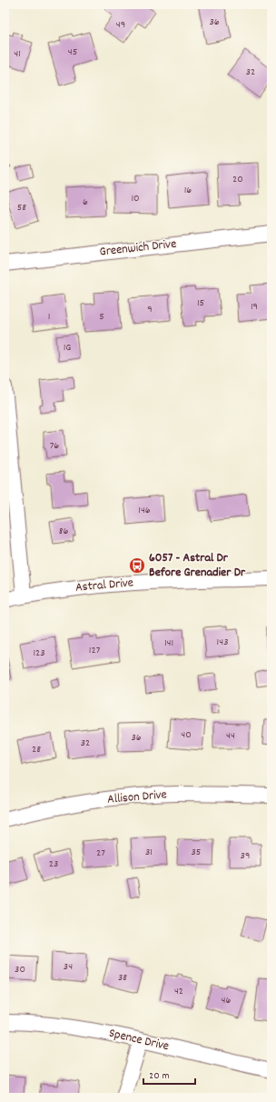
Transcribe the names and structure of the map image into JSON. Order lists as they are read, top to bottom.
{
  "streets": {
    "street": [
      "Greenwich Drive",
      "Astral Drive",
      "Allison Drive",
      "Spence Drive"
    ]
  },
  "places": {
    "bus stop": ["6057 - Astral Dr Before Grenadier Dr"]
  },
  "house_numbers": [
    "36",
    "49",
    "45",
    "41",
    "32",
    "20",
    "16",
    "10",
    "6",
    "58",
    "15",
    "19",
    "9",
    "1",
    "5",
    "1G",
    "76",
    "146",
    "86",
    "143",
    "141",
    "127",
    "123",
    "40",
    "44",
    "36",
    "32",
    "28",
    "31",
    "35",
    "27",
    "39",
    "23",
    "34",
    "30",
    "38",
    "42",
    "46"
  ],
  "scale_bar": "20 m"
}
